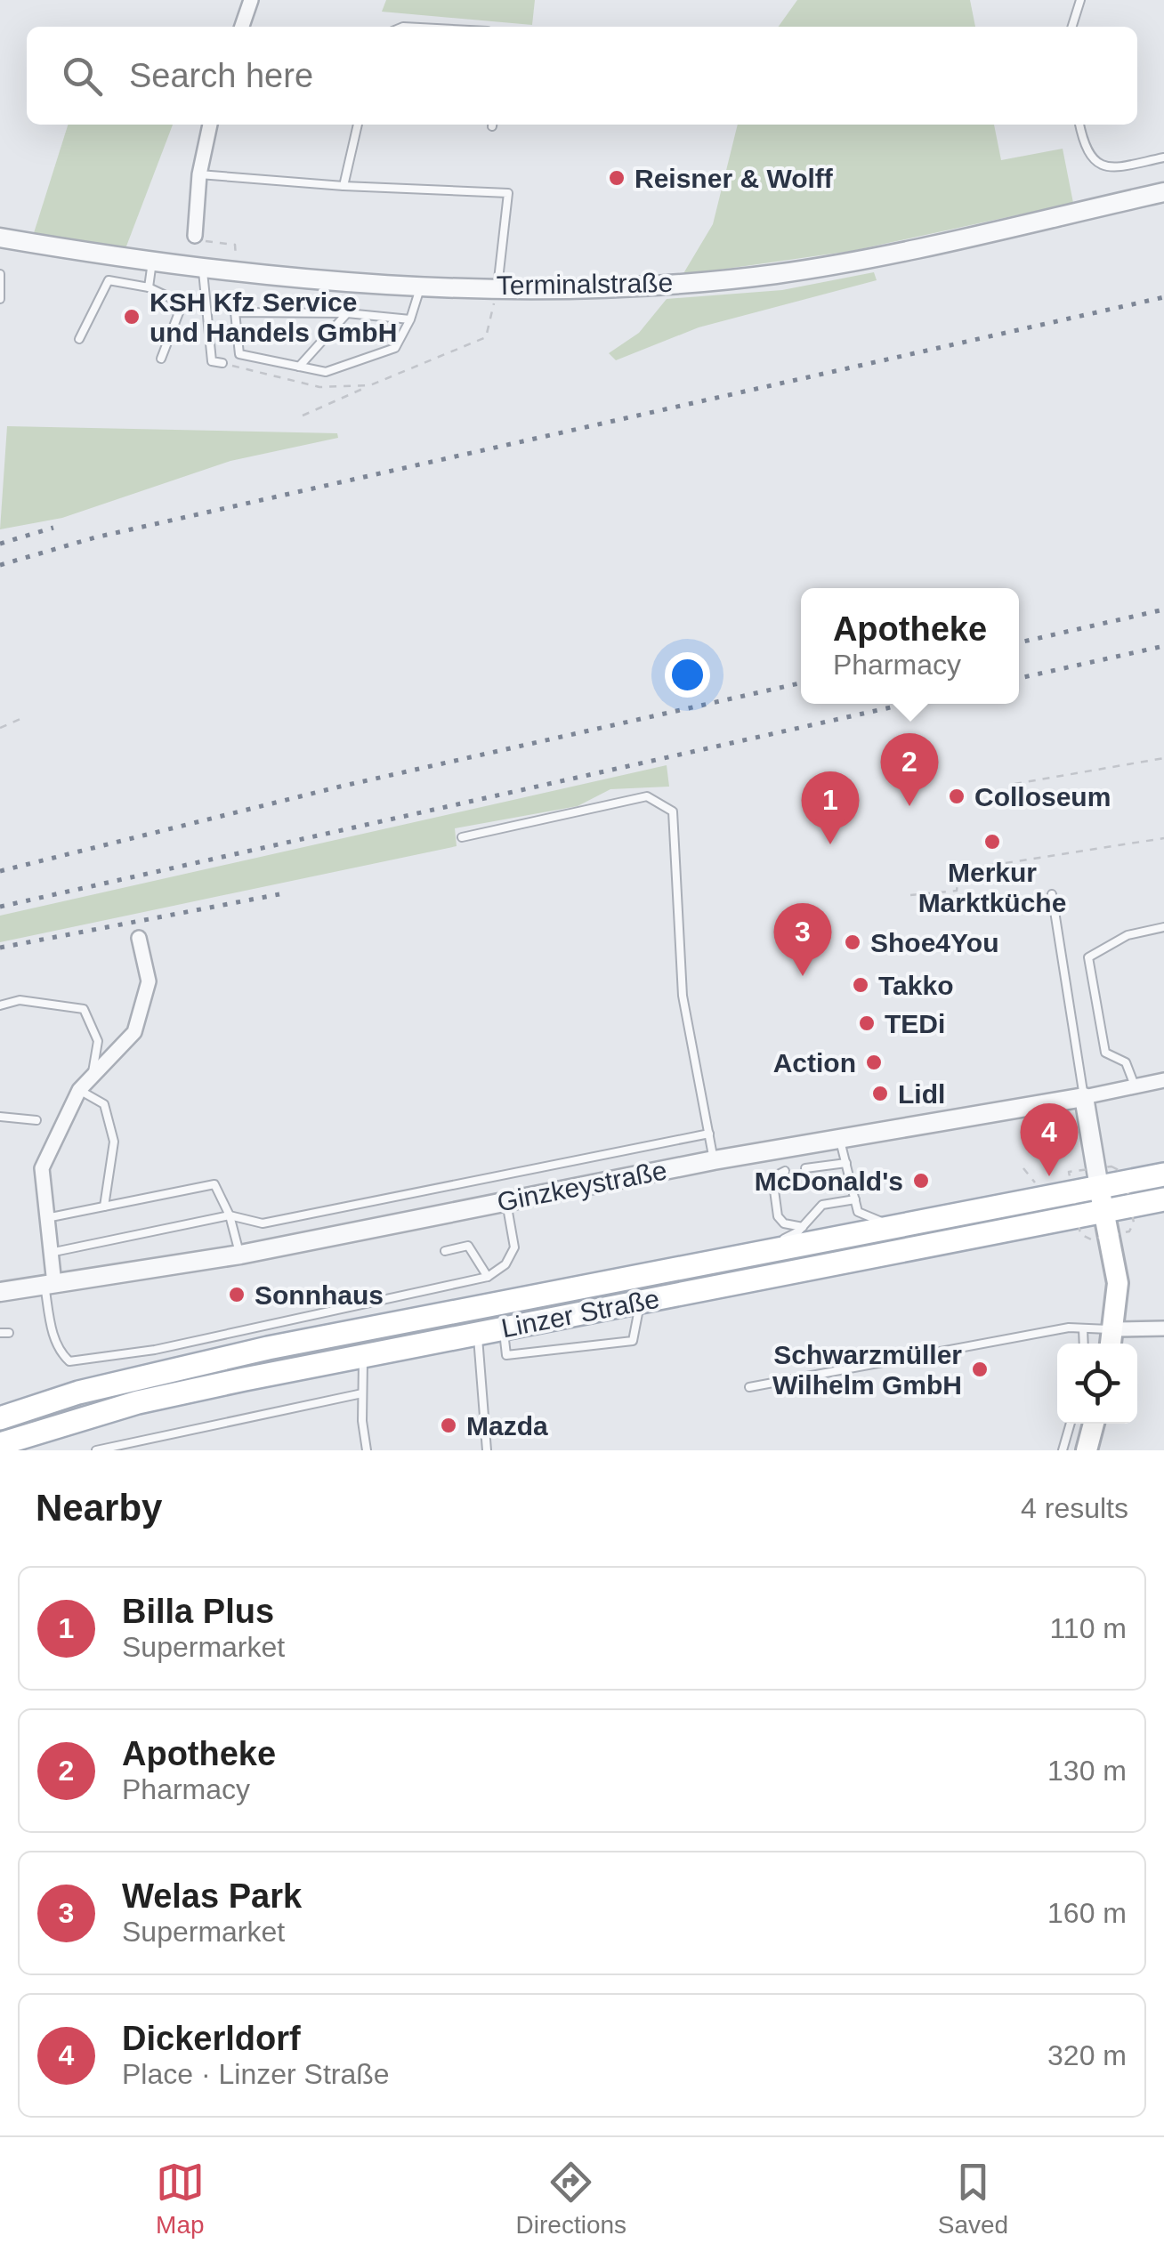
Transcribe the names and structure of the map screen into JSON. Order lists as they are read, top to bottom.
{
  "streets": {
    "main road": ["Linzer Straße"],
    "street": ["Terminalstraße", "Ginzkeystraße"]
  },
  "places": [
    "Reisner & Wolff",
    "KSH Kfz Service und Handels GmbH",
    "Colloseum",
    "Merkur Marktküche",
    "Shoe4You",
    "Takko",
    "TEDi",
    "Action",
    "Lidl",
    "McDonald's",
    "Sonnhaus",
    "Schwarzmüller Wilhelm GmbH",
    "Mazda"
  ],
  "page": {
    "search": "Search here",
    "popup": ["Apotheke", "Pharmacy"],
    "pins": [
      "2",
      "1",
      "3",
      "4"
    ],
    "heading": ["Nearby", "4 results"],
    "list": [
      {
        "mark": "1",
        "name": "Billa Plus",
        "note": "Supermarket",
        "value": "110 m"
      },
      {
        "mark": "2",
        "name": "Apotheke",
        "note": "Pharmacy",
        "value": "130 m"
      },
      {
        "mark": "3",
        "name": "Welas Park",
        "note": "Supermarket",
        "value": "160 m"
      },
      {
        "mark": "4",
        "name": "Dickerldorf",
        "note": "Place · Linzer Straße",
        "value": "320 m"
      }
    ],
    "nav": ["Map", "Directions", "Saved"]
  }
}
